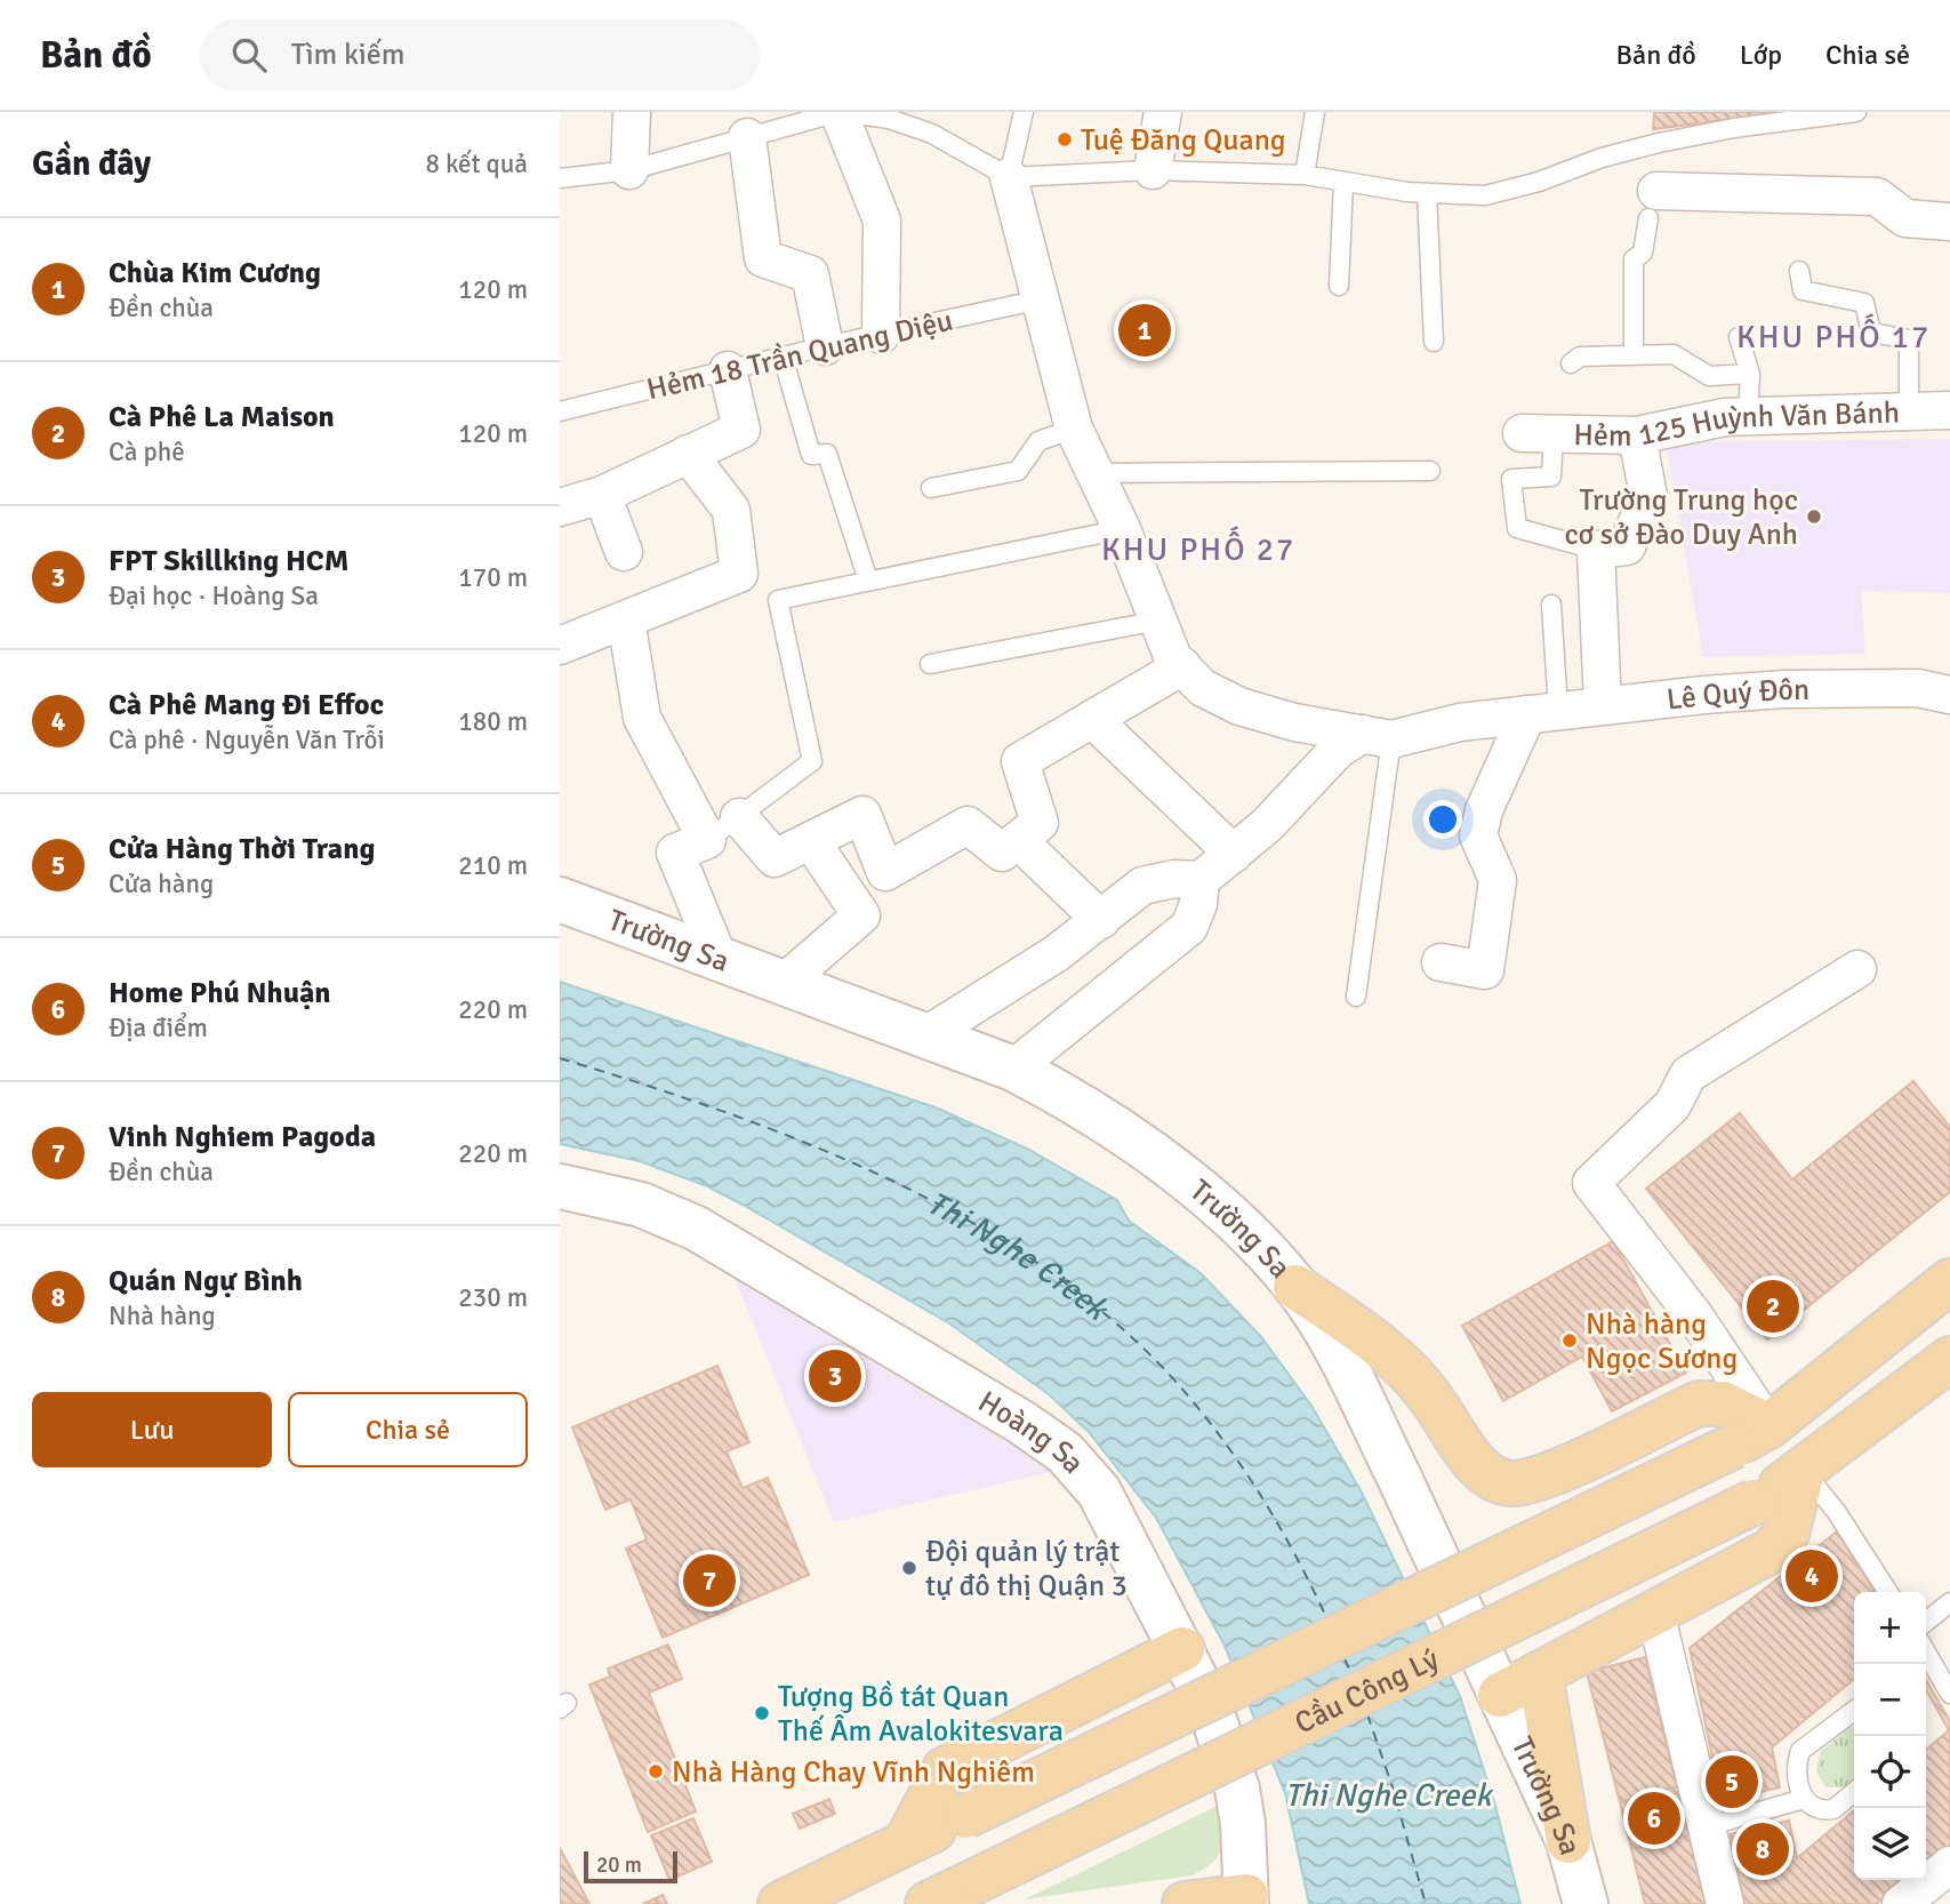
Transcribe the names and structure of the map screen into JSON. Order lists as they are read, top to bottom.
{
  "streets": {
    "main road": ["Cầu Công Lý"],
    "street": [
      "Hẻm 125 Huỳnh Văn Bánh",
      "Lê Quý Ðôn",
      "Trường Sa",
      "Hoàng Sa"
    ],
    "lane": ["Hẻm 18 Trần Quang Diệu"]
  },
  "districts": ["KHU PHỐ 17", "KHU PHỐ 27"],
  "water": ["Thi Nghe Creek"],
  "places": [
    "Tuệ Đăng Quang",
    "Trường Trung học cơ sở Đào Duy Anh",
    "Nhà hàng Ngọc Sương",
    "Đội quản lý trật tự đô thị Quận 3",
    "Tượng Bồ tát Quan Thế Âm Avalokitesvara",
    "Nhà Hàng Chay Vĩnh Nghiêm"
  ],
  "scale_bar": "20 m",
  "page": {
    "header": "Bản đồ",
    "search": "Tìm kiếm",
    "nav": ["Bản đồ", "Lớp", "Chia sẻ"],
    "heading": ["Gần đây", "8 kết quả"],
    "list": [
      {
        "mark": "1",
        "name": "Chùa Kim Cương",
        "note": "Đền chùa",
        "value": "120 m"
      },
      {
        "mark": "2",
        "name": "Cà Phê La Maison",
        "note": "Cà phê",
        "value": "120 m"
      },
      {
        "mark": "3",
        "name": "FPT Skillking HCM",
        "note": "Đại học · Hoàng Sa",
        "value": "170 m"
      },
      {
        "mark": "4",
        "name": "Cà Phê Mang Đi Effoc",
        "note": "Cà phê · Nguyễn Văn Trỗi",
        "value": "180 m"
      },
      {
        "mark": "5",
        "name": "Cửa Hàng Thời Trang",
        "note": "Cửa hàng",
        "value": "210 m"
      },
      {
        "mark": "6",
        "name": "Home Phú Nhuận",
        "note": "Địa điểm",
        "value": "220 m"
      },
      {
        "mark": "7",
        "name": "Vinh Nghiem Pagoda",
        "note": "Đền chùa",
        "value": "220 m"
      },
      {
        "mark": "8",
        "name": "Quán Ngự Bình",
        "note": "Nhà hàng",
        "value": "230 m"
      }
    ],
    "pins": [
      "1",
      "2",
      "3",
      "4",
      "7",
      "5",
      "6",
      "8"
    ],
    "buttons": ["Lưu", "Chia sẻ"],
    "map_buttons": ["+", "−"],
    "scale": "20 m"
  }
}
